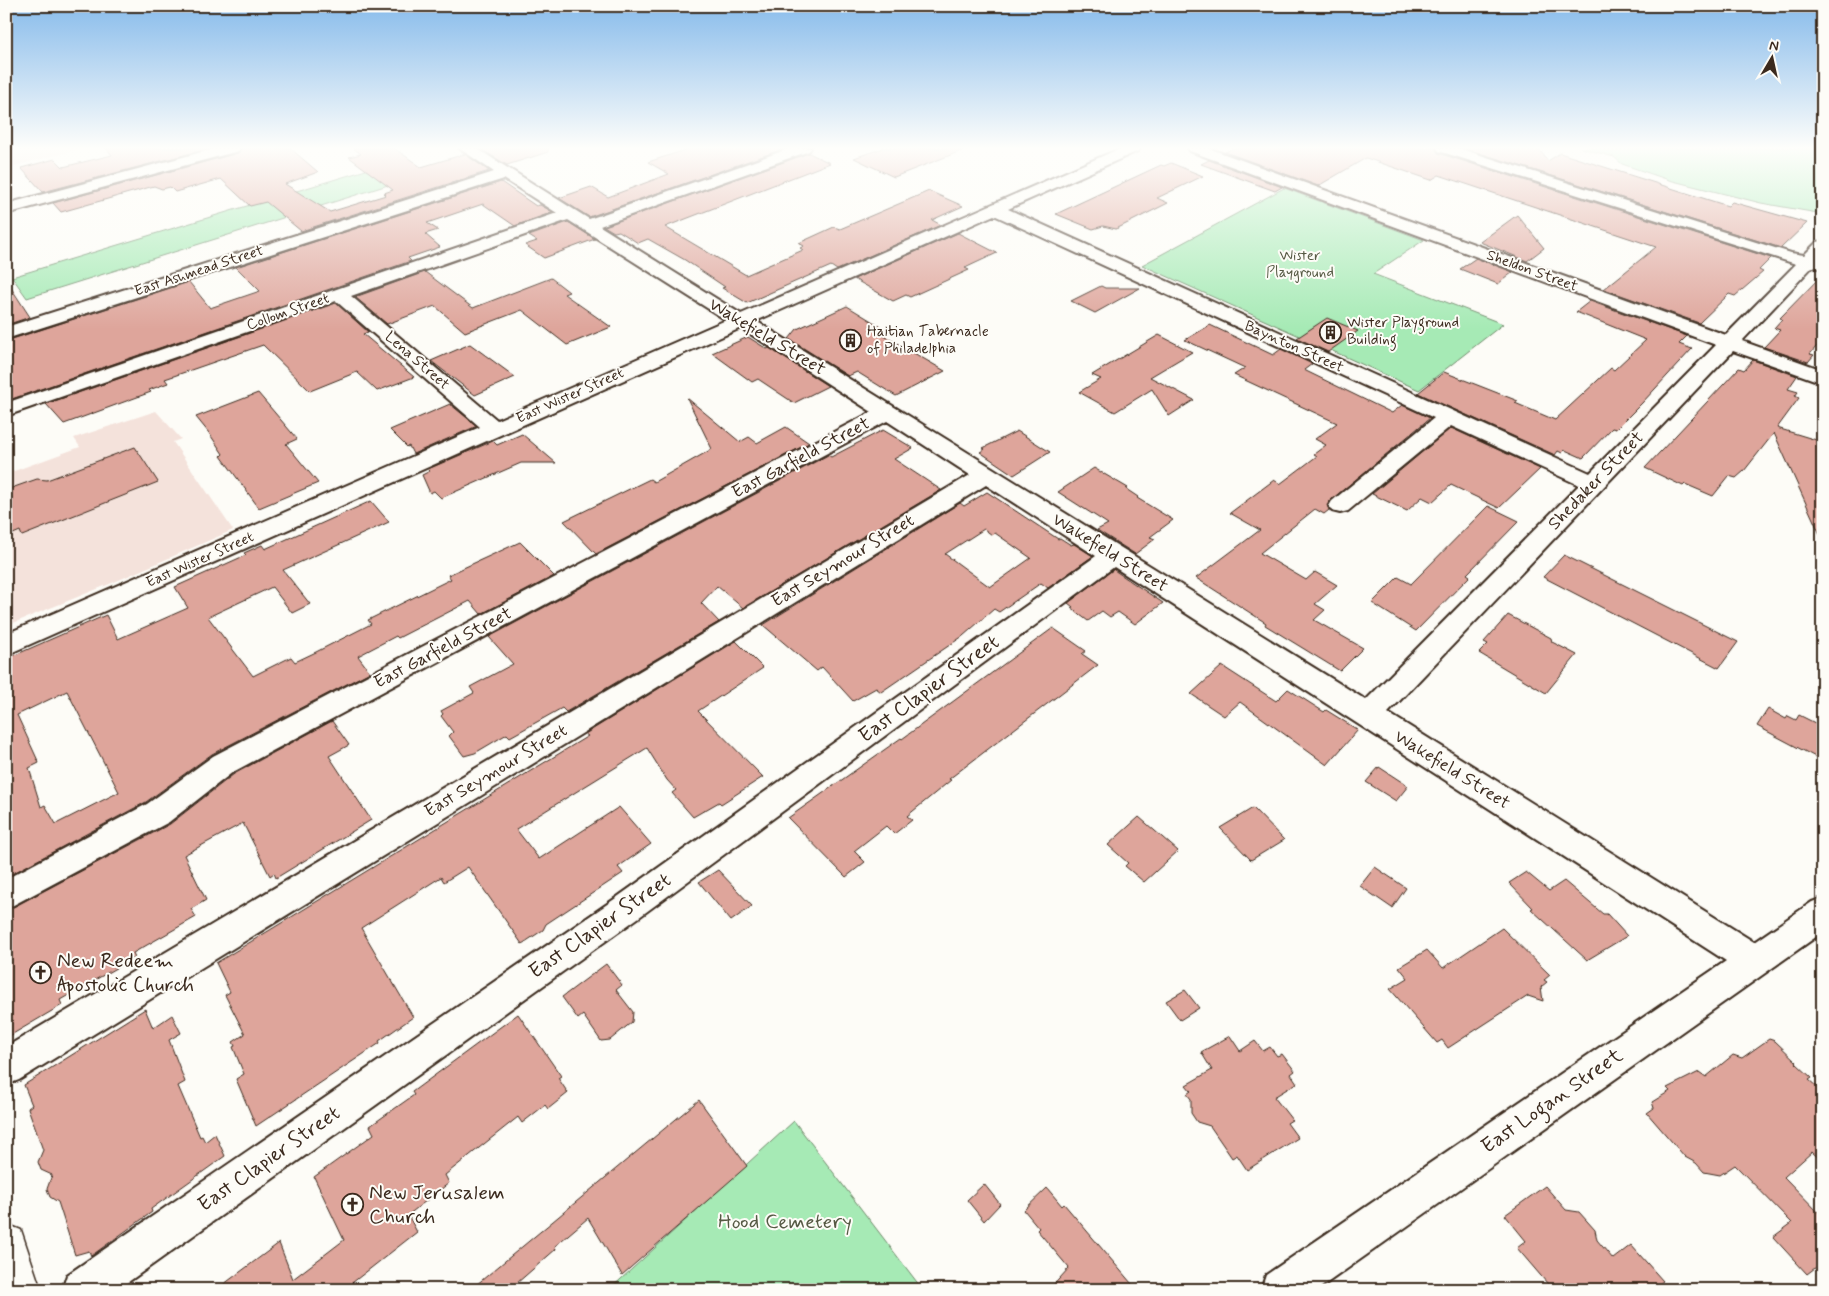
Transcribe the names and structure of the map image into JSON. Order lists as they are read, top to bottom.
{
  "streets": {
    "street": [
      "East Ashmead Street",
      "Sheldon Street",
      "Collom Street",
      "Wakefield Street",
      "Baynton Street",
      "Lena Street",
      "East Wister Street",
      "East Garfield Street",
      "Shedaker Street",
      "East Seymour Street",
      "East Clapier Street",
      "East Logan Street"
    ]
  },
  "crossings": [
    ["Sheldon Street", "Shedaker Street"],
    ["Collom Street", "Wakefield Street"],
    ["Collom Street", "Lena Street"],
    ["Wakefield Street", "East Wister Street"],
    ["Wakefield Street", "East Garfield Street"],
    ["Wakefield Street", "Shedaker Street"],
    ["Wakefield Street", "East Seymour Street"],
    ["Wakefield Street", "East Clapier Street"],
    ["Wakefield Street", "East Logan Street"],
    ["Baynton Street", "East Wister Street"],
    ["Baynton Street", "Shedaker Street"],
    ["Lena Street", "East Wister Street"]
  ],
  "parks": ["Wister Playground", "Hood Cemetery"],
  "places": {
    "building": ["Wister Playground Building", "Haitian Tabernacle of Philadelphia"],
    "church": ["New Redeem Apostolic Church", "New Jerusalem Church"]
  },
  "north": "top"
}
